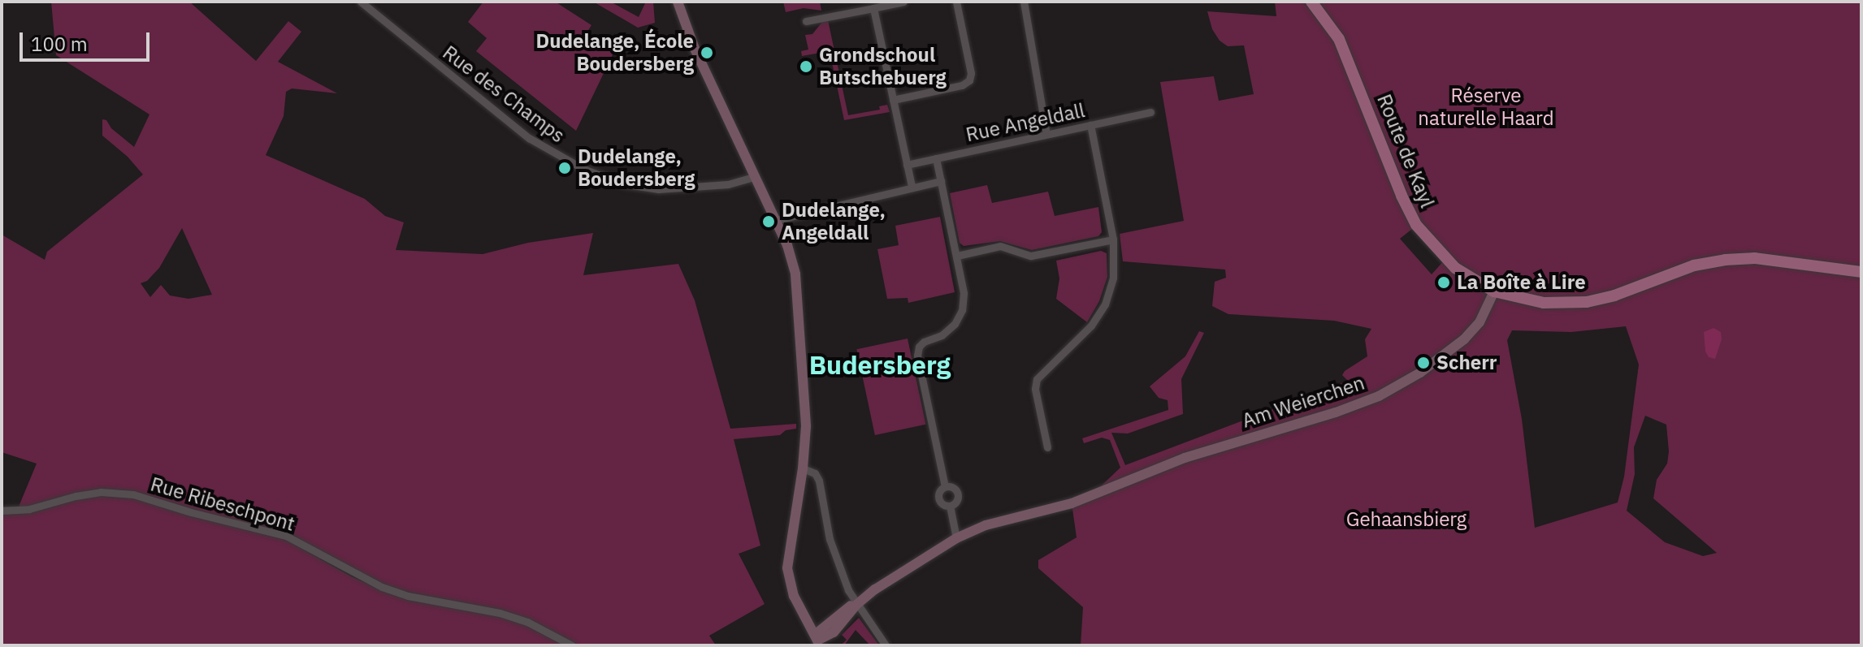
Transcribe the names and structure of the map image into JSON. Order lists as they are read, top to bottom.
{
  "streets": {
    "main road": ["Route de Kayl", "Am Weierchen"],
    "street": ["Rue des Champs", "Rue Angeldall", "Rue Ribeschpont"]
  },
  "crossings": [
    ["Route de Kayl", "Am Weierchen"]
  ],
  "districts": ["Budersberg"],
  "parks": ["Réserve naturelle Haard", "Gehaansbierg"],
  "places": [
    "Dudelange, École Boudersberg",
    "Grondschoul Butschebuerg",
    "Dudelange, Boudersberg",
    "Dudelange, Angeldall",
    "La Boîte à Lire",
    "Scherr"
  ],
  "scale_bar": "100 m"
}
